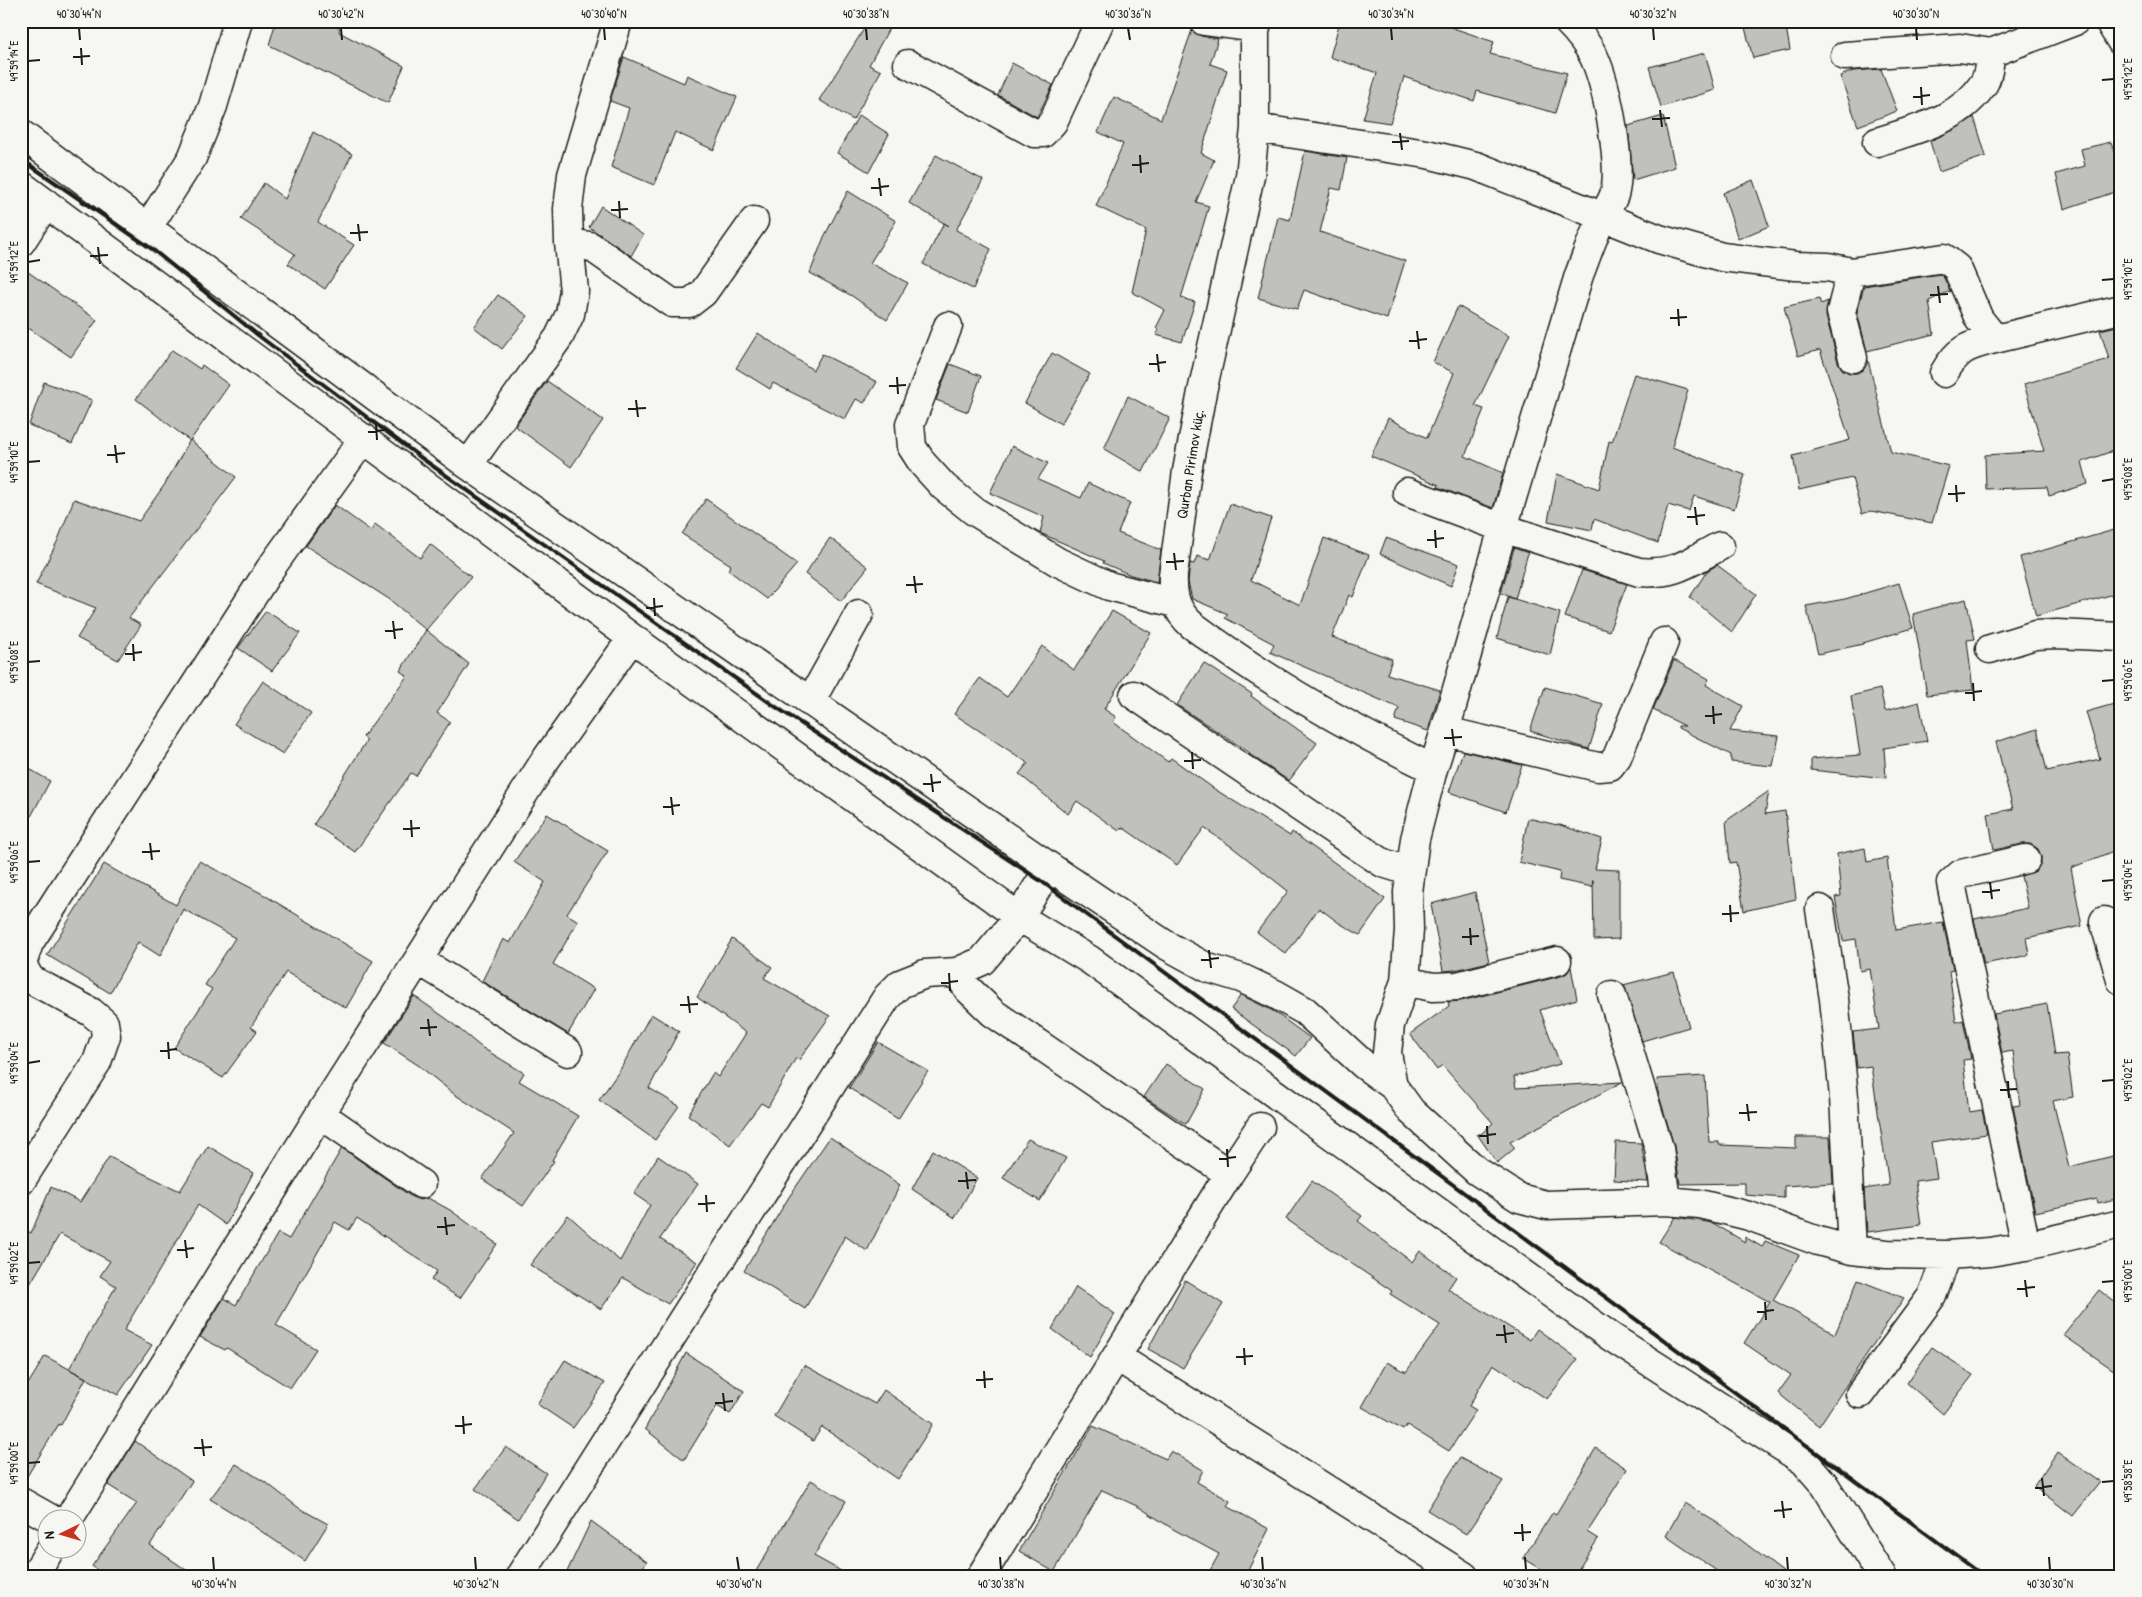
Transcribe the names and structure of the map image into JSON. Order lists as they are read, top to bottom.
{
  "streets": {
    "street": ["Qurban Pirimov küç."]
  },
  "north": "left",
  "coordinates": [
    "40°30'44\"N",
    "40°30'42\"N",
    "40°30'40\"N",
    "40°30'38\"N",
    "40°30'36\"N",
    "40°30'34\"N",
    "40°30'32\"N",
    "40°30'30\"N",
    "49°59'14\"E",
    "49°59'12\"E",
    "49°59'10\"E",
    "49°59'08\"E",
    "49°59'06\"E",
    "49°59'04\"E",
    "49°59'02\"E",
    "49°59'00\"E",
    "49°58'58\"E"
  ]
}
